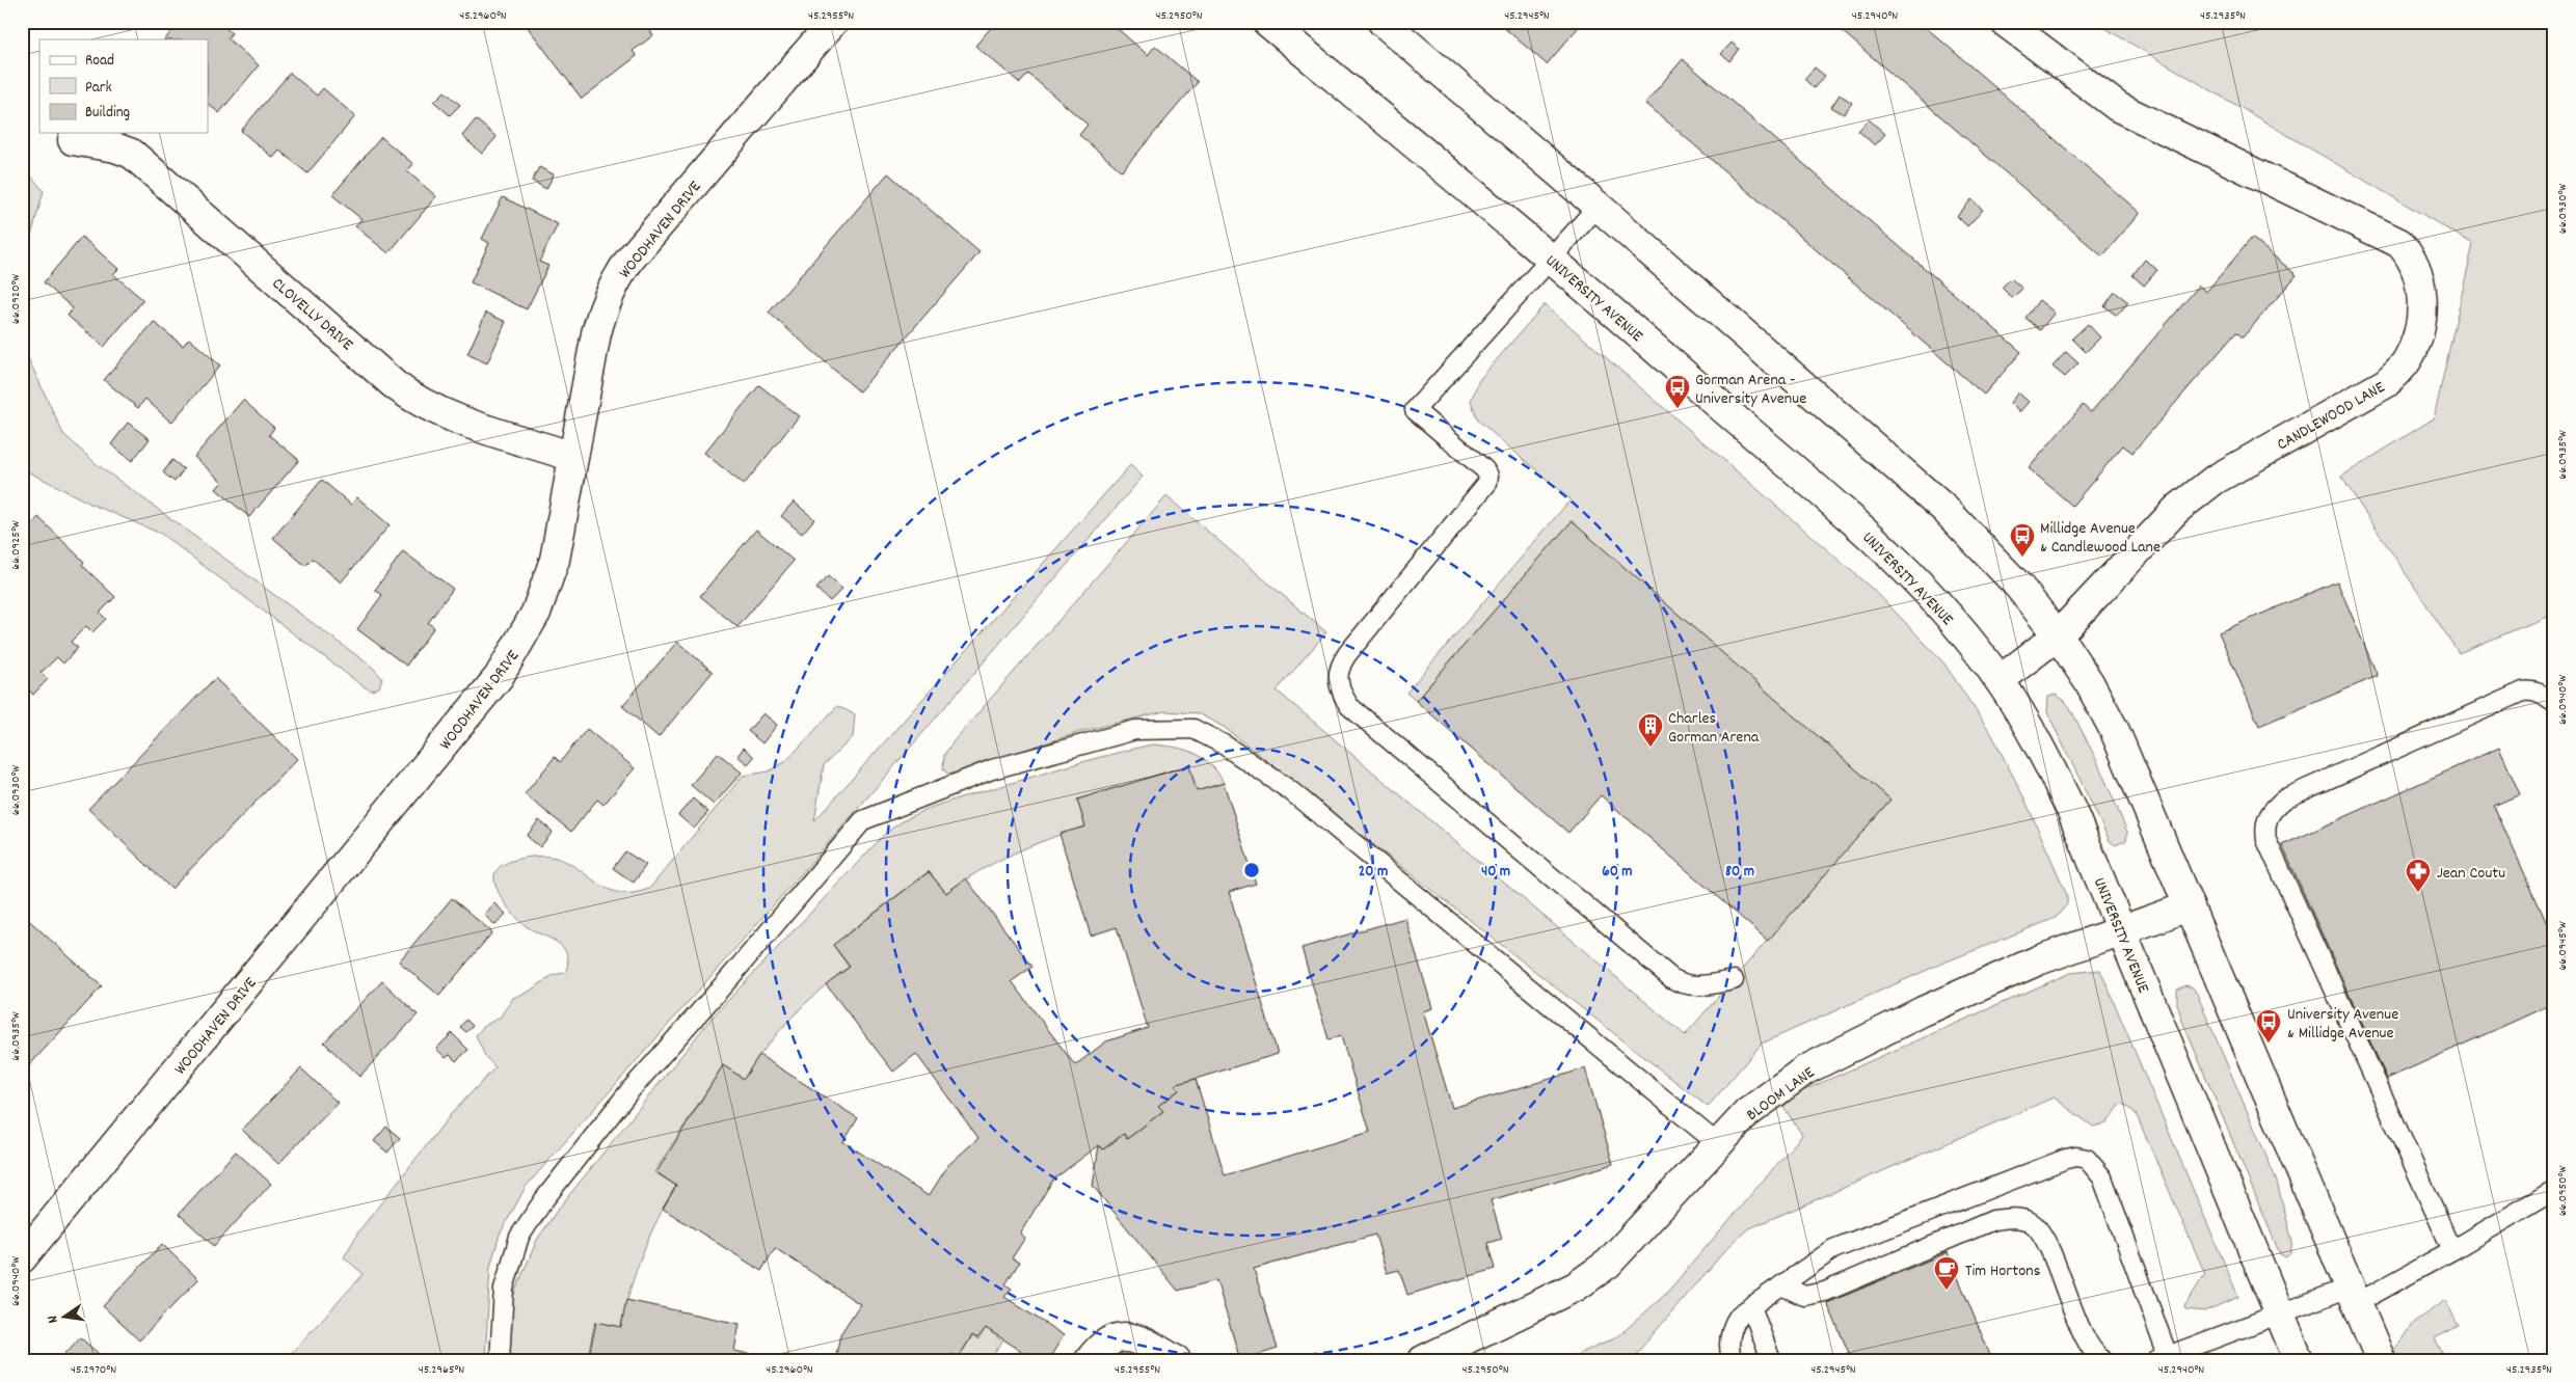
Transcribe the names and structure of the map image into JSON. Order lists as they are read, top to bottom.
{
  "streets": {
    "street": [
      "WOODHAVEN DRIVE",
      "UNIVERSITY AVENUE",
      "CLOVELLY DRIVE",
      "CANDLEWOOD LANE",
      "BLOOM LANE"
    ]
  },
  "crossings": [
    ["WOODHAVEN DRIVE", "CLOVELLY DRIVE"],
    ["UNIVERSITY AVENUE", "CANDLEWOOD LANE"],
    ["UNIVERSITY AVENUE", "BLOOM LANE"]
  ],
  "places": {
    "bus stop": ["Gorman Arena - University Avenue", "Millidge Avenue & Candlewood Lane", "University Avenue & Millidge Avenue"],
    "building": ["Charles Gorman Arena"],
    "pharmacy": ["Jean Coutu"],
    "cafe": ["Tim Hortons"]
  },
  "legend": ["Road", "Park", "Building"],
  "north": "left",
  "coordinates": [
    "45.2960°N",
    "45.2955°N",
    "45.2950°N",
    "45.2945°N",
    "45.2940°N",
    "45.2935°N",
    "66.0930°W",
    "66.0920°W",
    "66.0935°W",
    "66.0925°W",
    "66.0940°W",
    "66.0945°W",
    "66.0950°W",
    "45.2970°N",
    "45.2965°N"
  ],
  "rings": [
    "20 m",
    "40 m",
    "60 m",
    "80 m"
  ]
}
